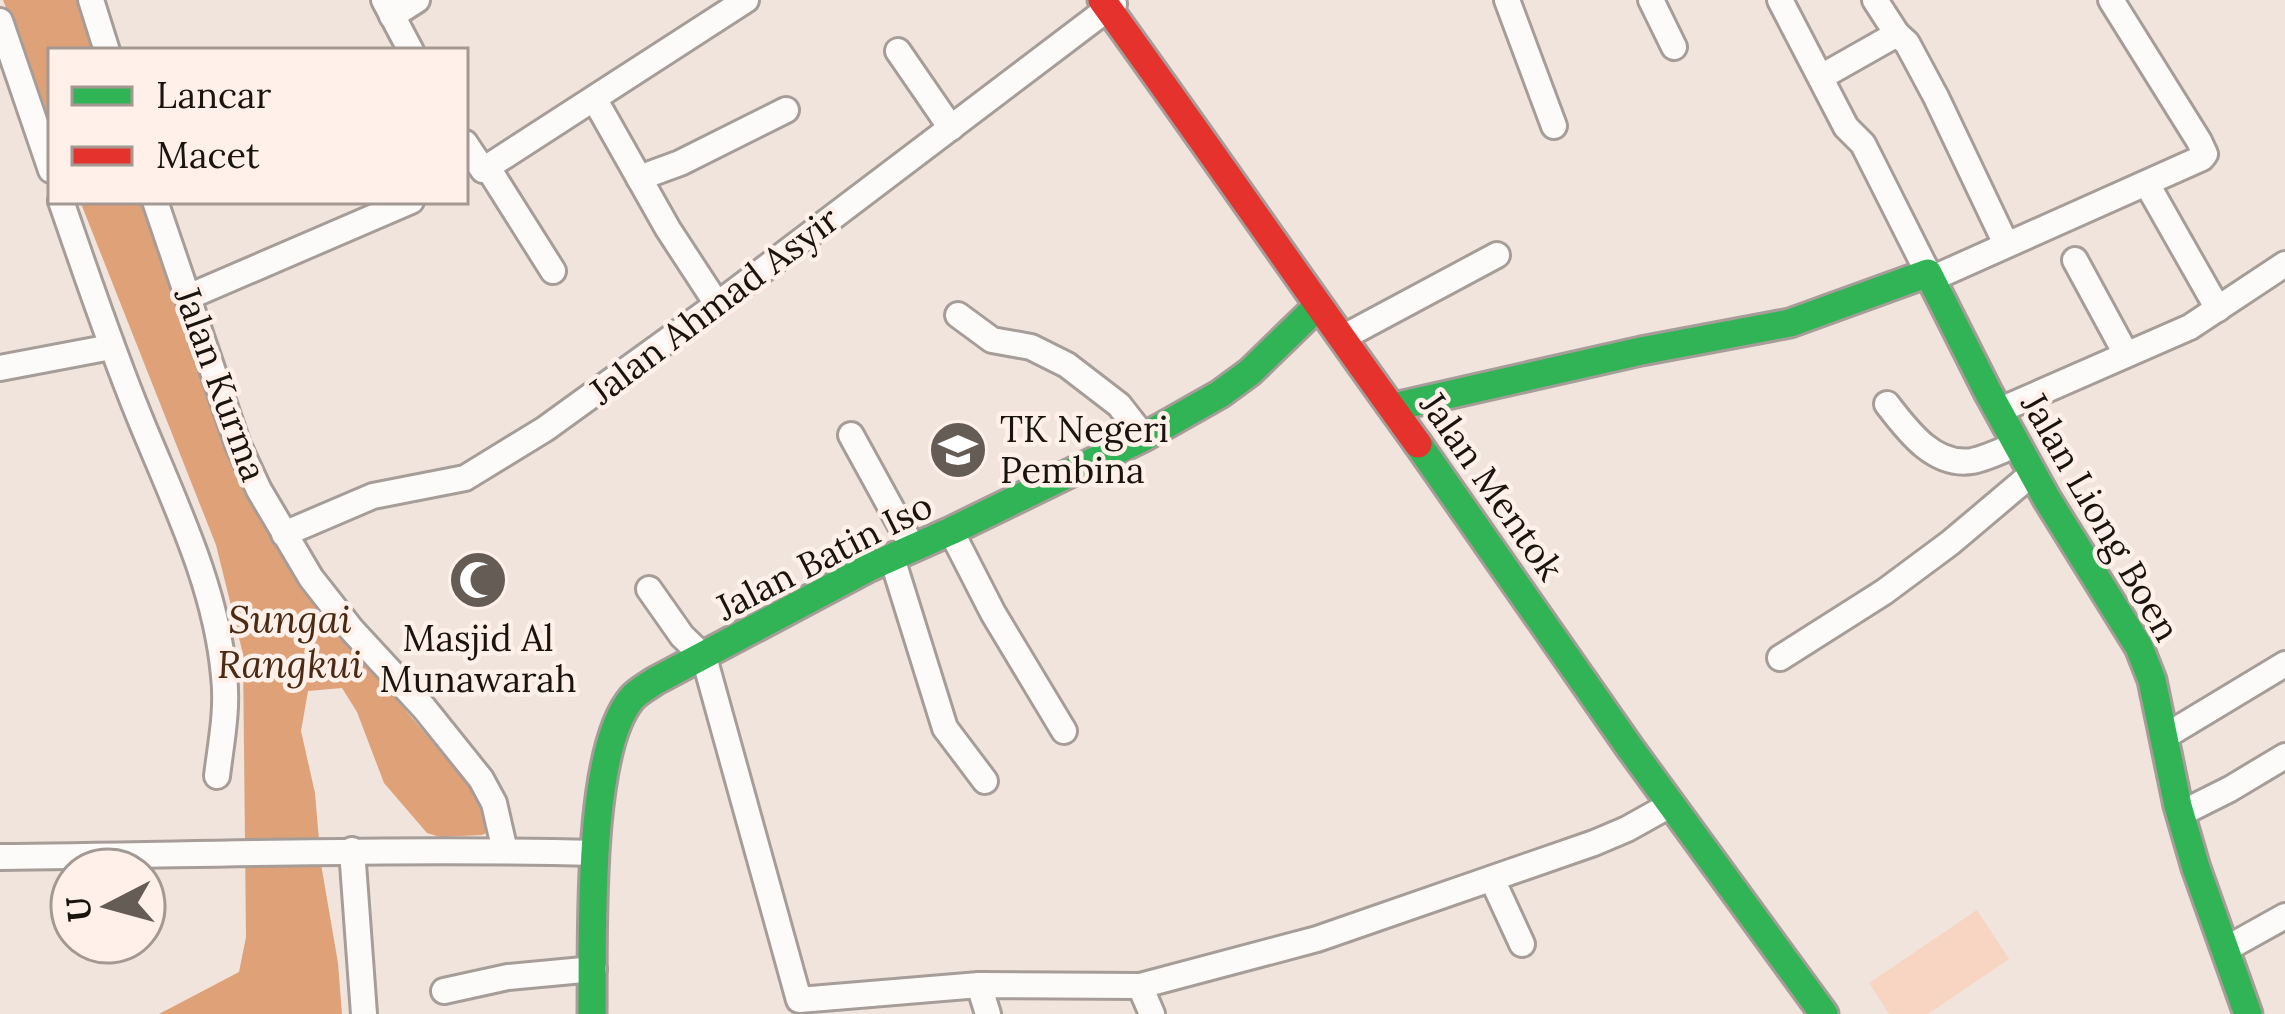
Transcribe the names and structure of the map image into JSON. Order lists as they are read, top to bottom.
{
  "streets": {
    "main road": ["Jalan Mentok", "Jalan Liong Boen", "Jalan Batin Iso"],
    "street": ["Jalan Ahmad Asyir", "Jalan Kurma"]
  },
  "crossings": [
    ["Jalan Ahmad Asyir", "Jalan Kurma"],
    ["Jalan Ahmad Asyir", "Jalan Mentok"],
    ["Jalan Mentok", "Jalan Batin Iso"]
  ],
  "water": ["Sungai Rangkui"],
  "places": {
    "school or university": ["TK Negeri Pembina"],
    "mosque": ["Masjid Al Munawarah"]
  },
  "legend": ["Lancar", "Macet"],
  "north": "left"
}
